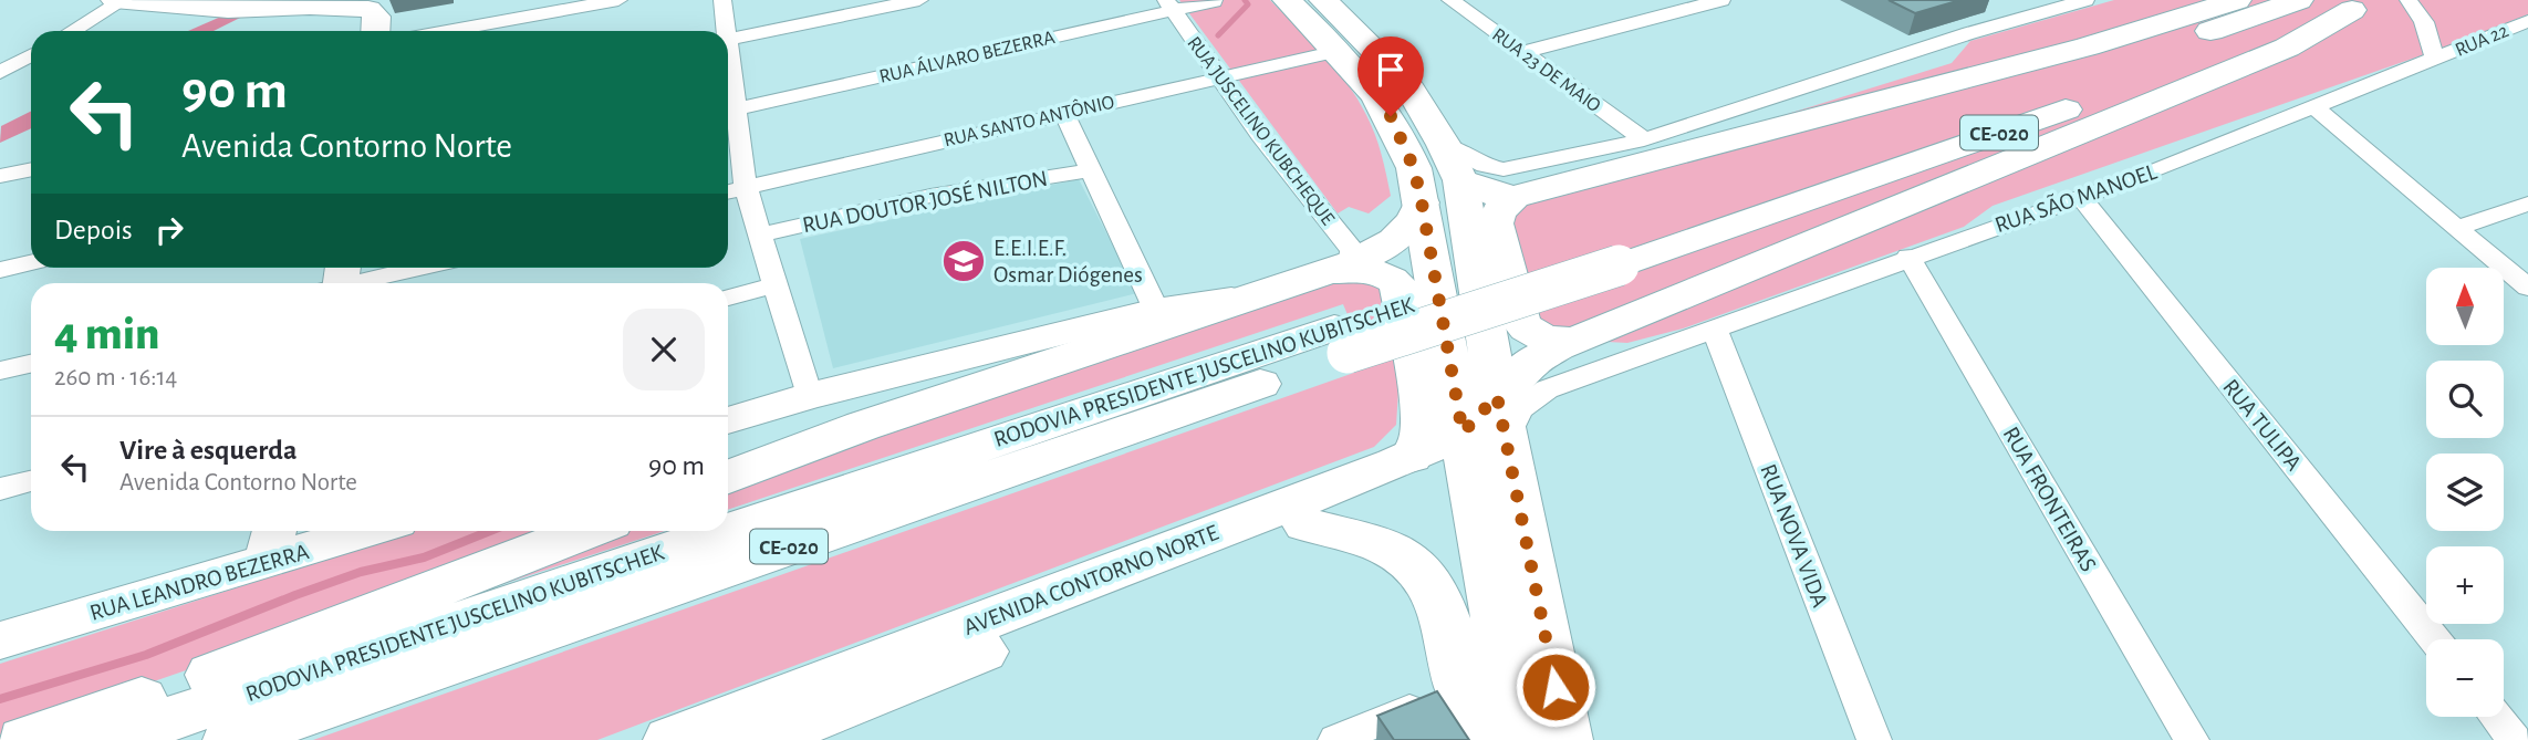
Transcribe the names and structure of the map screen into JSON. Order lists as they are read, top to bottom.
{
  "streets": {
    "main road": ["CE-020", "RODOVIA PRESIDENTE JUSCELINO KUBITSCHEK", "AVENIDA CONTORNO NORTE"],
    "street": [
      "RUA 22",
      "RUA ÁLVARO BEZERRA",
      "RUA 23 DE MAIO",
      "RUA SANTO ANTÔNIO",
      "RUA JUSCELINO KUBCHEQUE",
      "RUA SÃO MANOEL",
      "RUA DOUTOR JOSÉ NILTON",
      "RUA TULIPA",
      "RUA FRONTEIRAS",
      "RUA NOVA VIDA",
      "RUA LEANDRO BEZERRA"
    ]
  },
  "crossings": [
    ["RUA 22", "RUA SÃO MANOEL"],
    ["RUA ÁLVARO BEZERRA", "RUA JUSCELINO KUBCHEQUE"],
    ["RUA SANTO ANTÔNIO", "RUA JUSCELINO KUBCHEQUE"],
    ["RUA SÃO MANOEL", "RUA TULIPA"],
    ["RUA SÃO MANOEL", "RUA FRONTEIRAS"],
    ["RUA SÃO MANOEL", "RUA NOVA VIDA"],
    ["RUA SÃO MANOEL", "AVENIDA CONTORNO NORTE"],
    ["RODOVIA PRESIDENTE JUSCELINO KUBITSCHEK", "AVENIDA CONTORNO NORTE"]
  ],
  "places": {
    "school or university": ["E.E.I.E.F. Osmar Diógenes"]
  },
  "north": "top",
  "page": {
    "turn": ["90 m", "Avenida Contorno Norte"],
    "then": "Depois",
    "map_buttons": ["+", "−"],
    "heading": ["4 min", "260 m · 16:14"],
    "list": [
      {
        "name": "Vire à esquerda",
        "note": "Avenida Contorno Norte",
        "value": "90 m"
      }
    ]
  }
}
